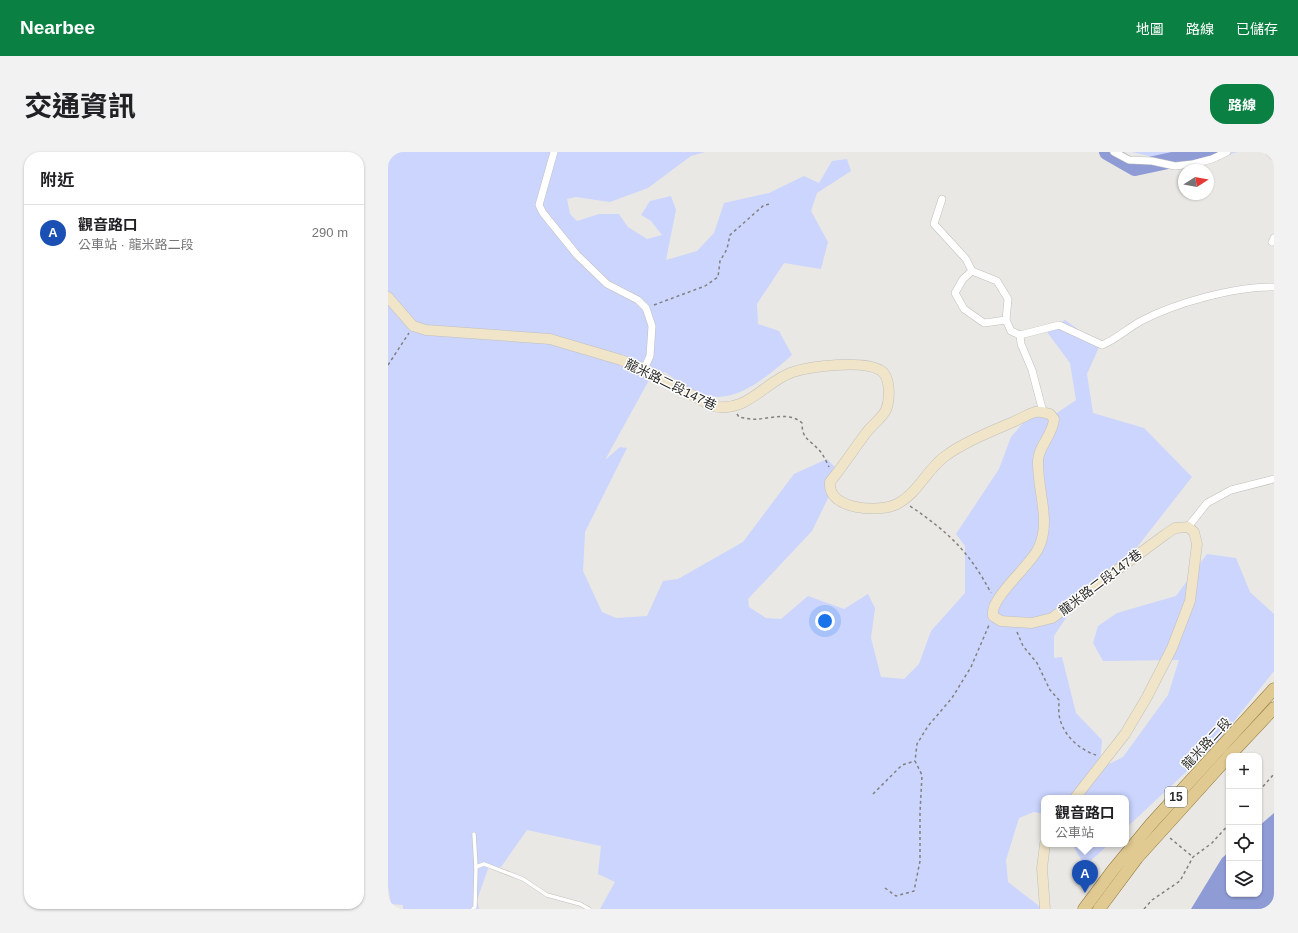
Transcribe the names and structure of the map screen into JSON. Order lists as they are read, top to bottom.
{
  "streets": {
    "main road": ["龍米路二段", "15"],
    "street": ["龍米路二段147巷"]
  },
  "north": "right",
  "page": {
    "header": "Nearbee",
    "nav": ["地圖", "路線", "已儲存"],
    "title": "交通資訊",
    "buttons": "路線",
    "heading": "附近",
    "list": [
      {
        "mark": "A",
        "name": "觀音路口",
        "note": "公車站 · 龍米路二段",
        "value": "290 m"
      }
    ],
    "map_buttons": ["+", "−"],
    "popup": ["觀音路口", "公車站"],
    "pins": "A"
  }
}
